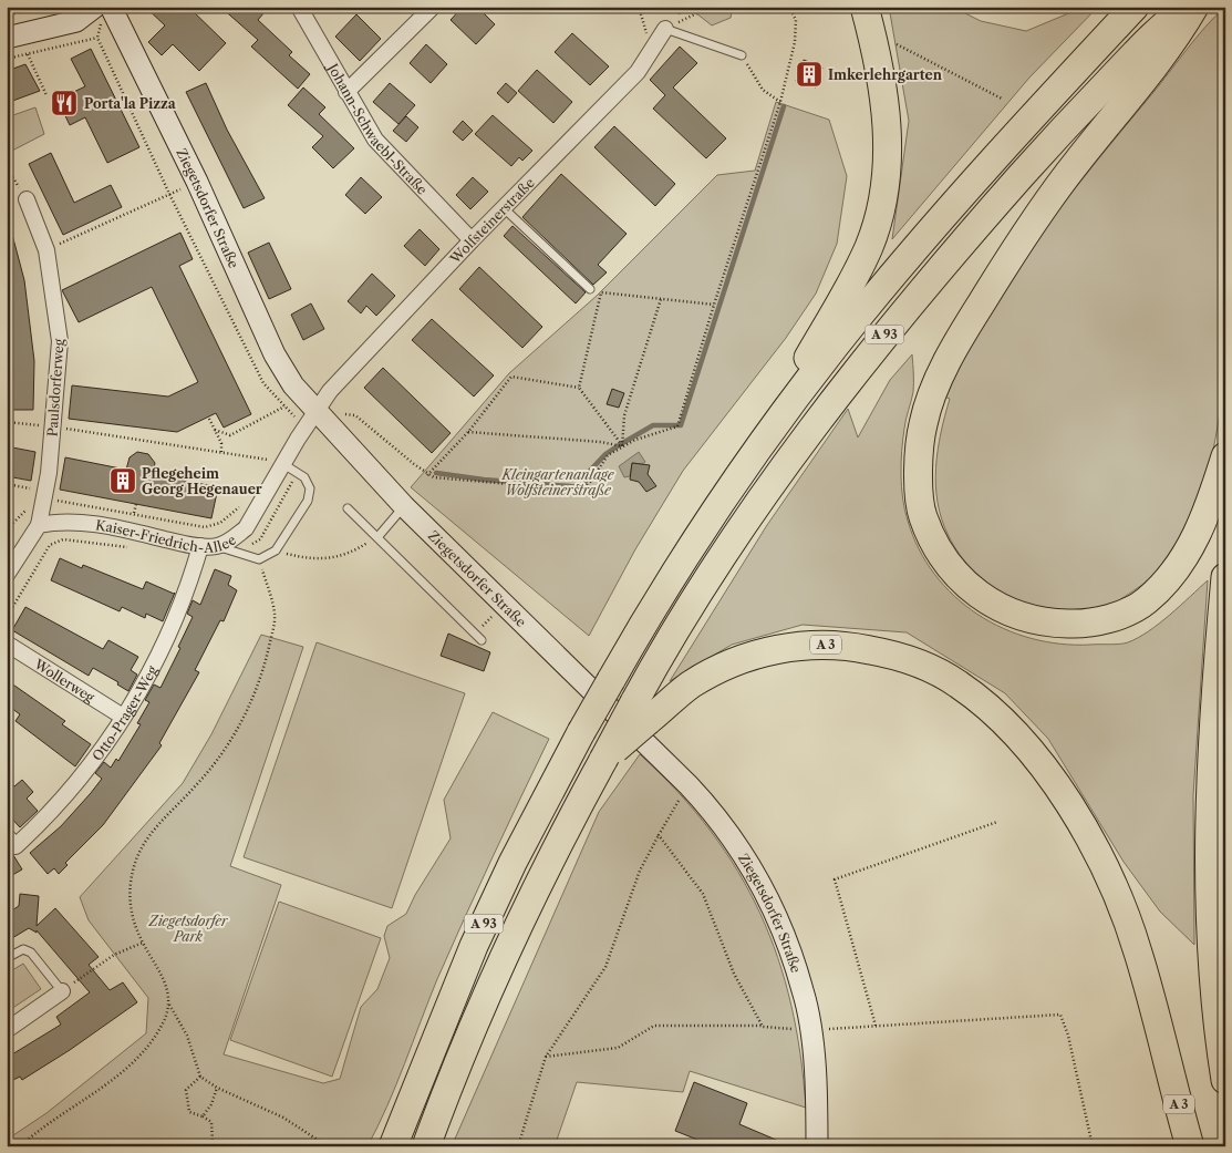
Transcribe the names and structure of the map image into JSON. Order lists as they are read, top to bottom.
{
  "streets": {
    "highway": ["A 93", "A 3"],
    "street": [
      "Johann-Schwaebl-Straße",
      "Ziegetsdorfer Straße",
      "Wolfsteinerstraße",
      "Paulsdorferweg",
      "Kaiser-Friedrich-Allee",
      "Wollerweg",
      "Otto-Prager-Weg"
    ]
  },
  "crossings": [
    ["Johann-Schwaebl-Straße", "Wolfsteinerstraße"],
    ["Ziegetsdorfer Straße", "Wolfsteinerstraße"],
    ["Ziegetsdorfer Straße", "Kaiser-Friedrich-Allee"],
    ["Wolfsteinerstraße", "Kaiser-Friedrich-Allee"],
    ["A 93", "A 3"],
    ["Paulsdorferweg", "Kaiser-Friedrich-Allee"],
    ["Kaiser-Friedrich-Allee", "Otto-Prager-Weg"],
    ["Wollerweg", "Otto-Prager-Weg"]
  ],
  "parks": ["Kleingartenanlage Wolfsteinerstraße", "Ziegetsdorfer Park"],
  "places": {
    "building": ["Imkerlehrgarten", "Pflegeheim Georg Hegenauer"],
    "restaurant": ["Porta'la Pizza"]
  }
}
